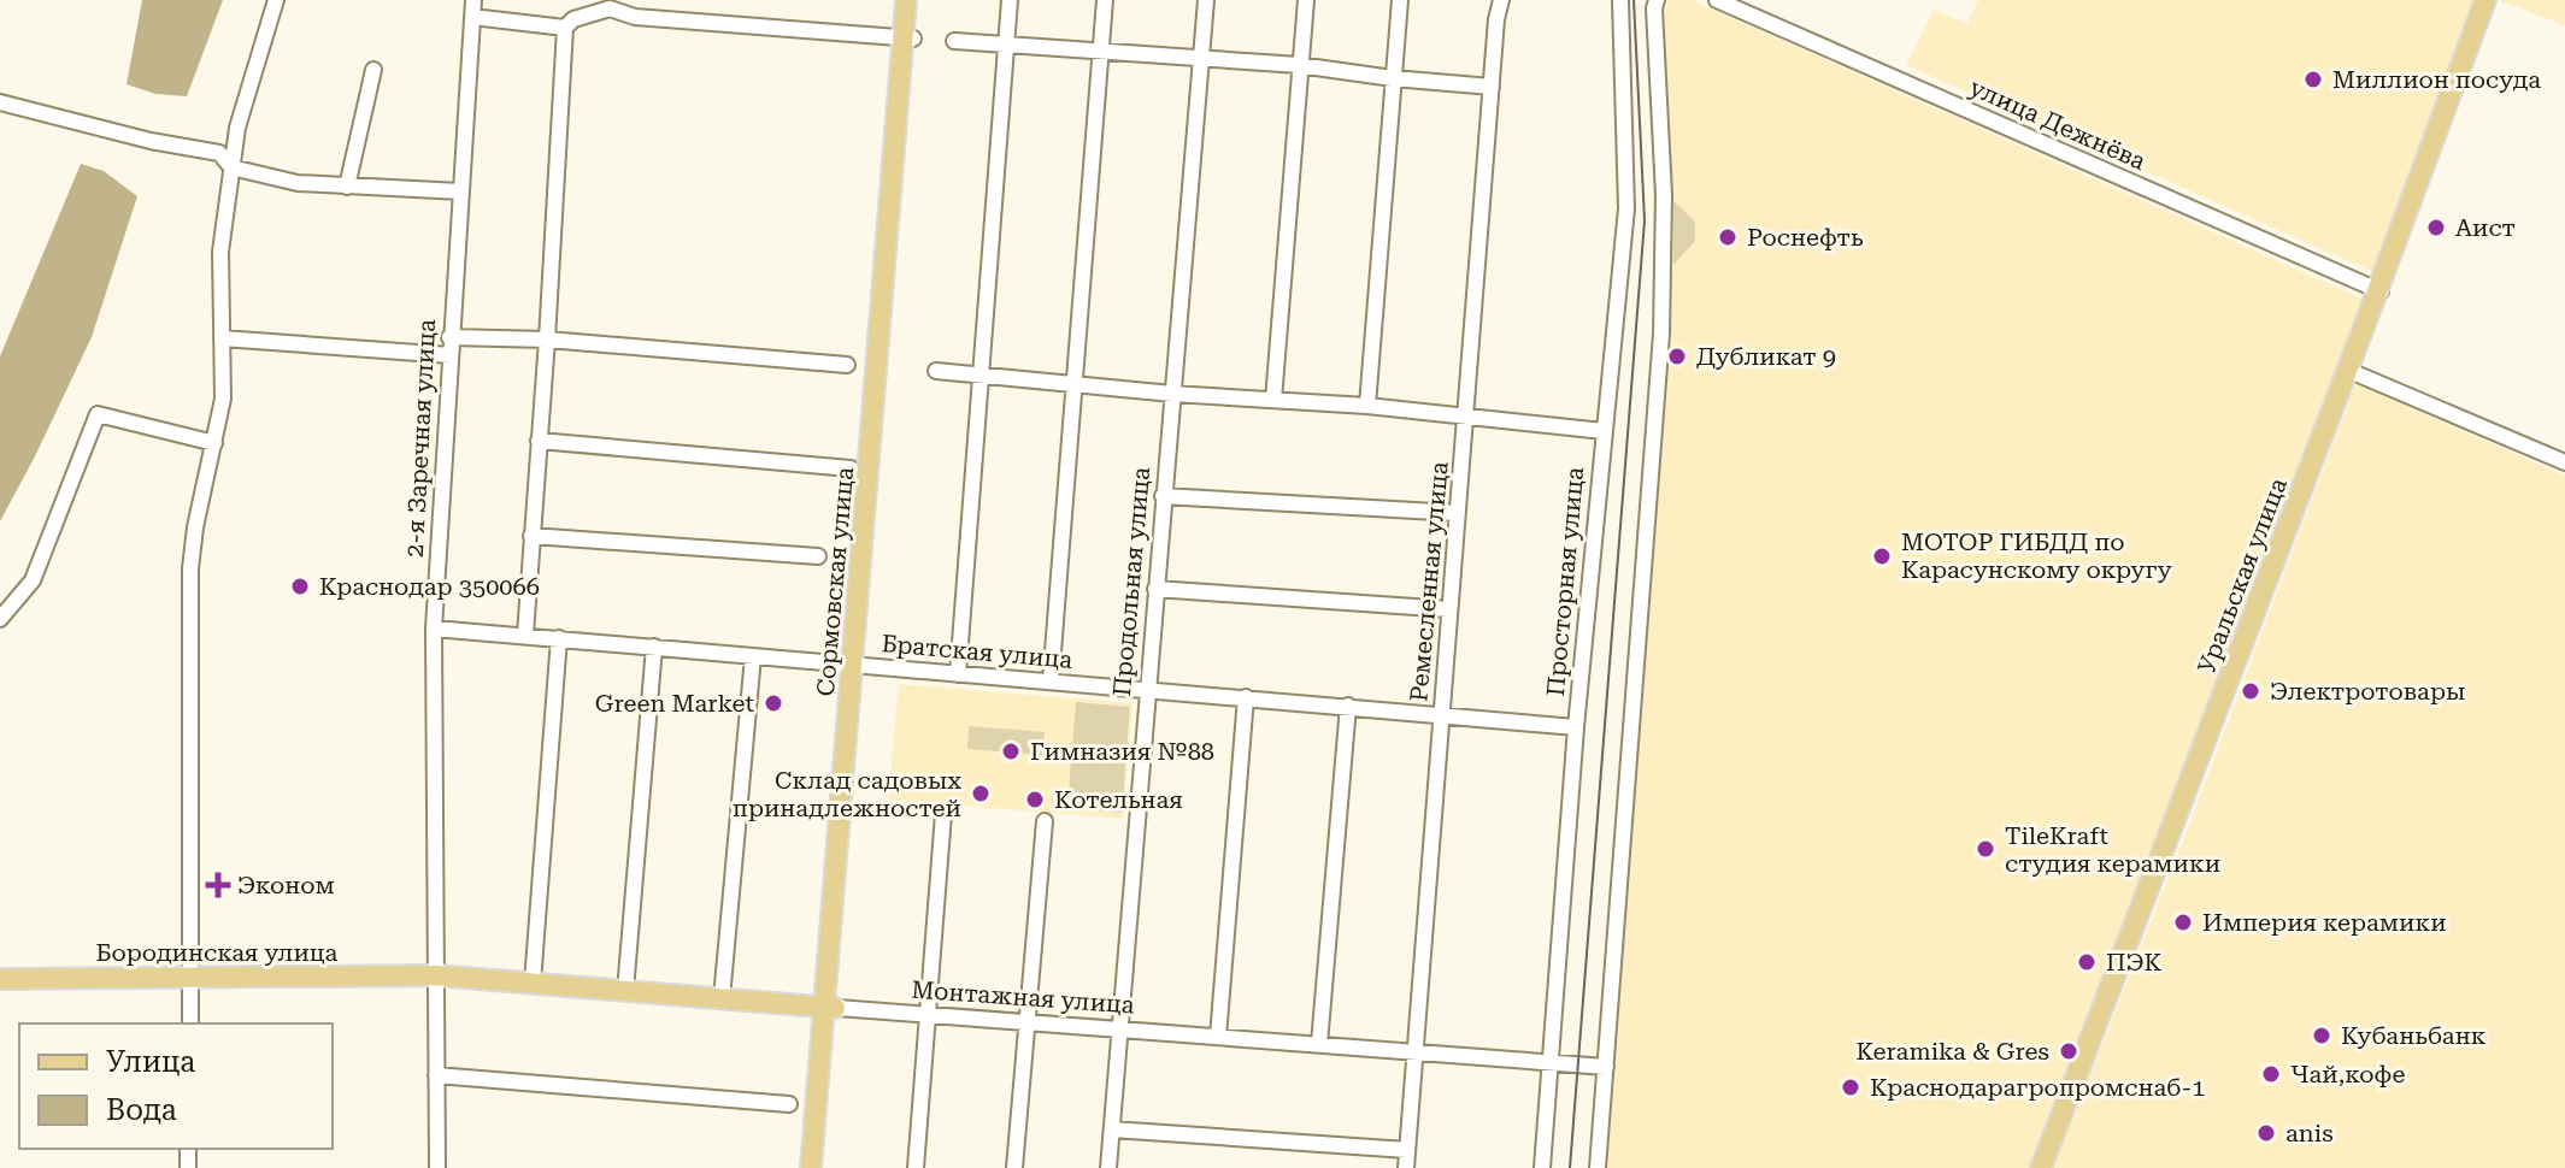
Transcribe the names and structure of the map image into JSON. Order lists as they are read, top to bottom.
{
  "streets": {
    "main road": [
      "Уральская улица",
      "Сормовская улица",
      "Бородинская улица",
      "Монтажная улица"
    ],
    "street": [
      "улица Дежнёва",
      "2-я Заречная улица",
      "Продольная улица",
      "Ремесленная улица",
      "Просторная улица",
      "Братская улица"
    ]
  },
  "crossings": [
    ["улица Дежнёва", "Уральская улица"],
    ["2-я Заречная улица", "Братская улица"],
    ["2-я Заречная улица", "Бородинская улица"],
    ["2-я Заречная улица", "Монтажная улица"],
    ["Сормовская улица", "Братская улица"],
    ["Сормовская улица", "Монтажная улица"],
    ["Продольная улица", "Братская улица"],
    ["Продольная улица", "Монтажная улица"],
    ["Ремесленная улица", "Братская улица"],
    ["Ремесленная улица", "Монтажная улица"],
    ["Просторная улица", "Братская улица"],
    ["Просторная улица", "Монтажная улица"],
    ["Бородинская улица", "Монтажная улица"]
  ],
  "places": {
    "other": [
      "Миллион посуда",
      "Аист",
      "Роснефть",
      "Дубликат 9",
      "МОТОР ГИБДД по Карасунскому округу",
      "Краснодар 350066",
      "Электротовары",
      "Green Market",
      "Гимназия №88",
      "Склад садовых принадлежностей",
      "Котельная",
      "TileKraft студия керамики",
      "Империя керамики",
      "ПЭК",
      "Кубаньбанк",
      "Keramika & Gres",
      "Чай,кофе",
      "Краснодарагропромснаб-1",
      "anis"
    ],
    "health": ["Эконом"]
  },
  "legend": ["Улица", "Вода"]
}
